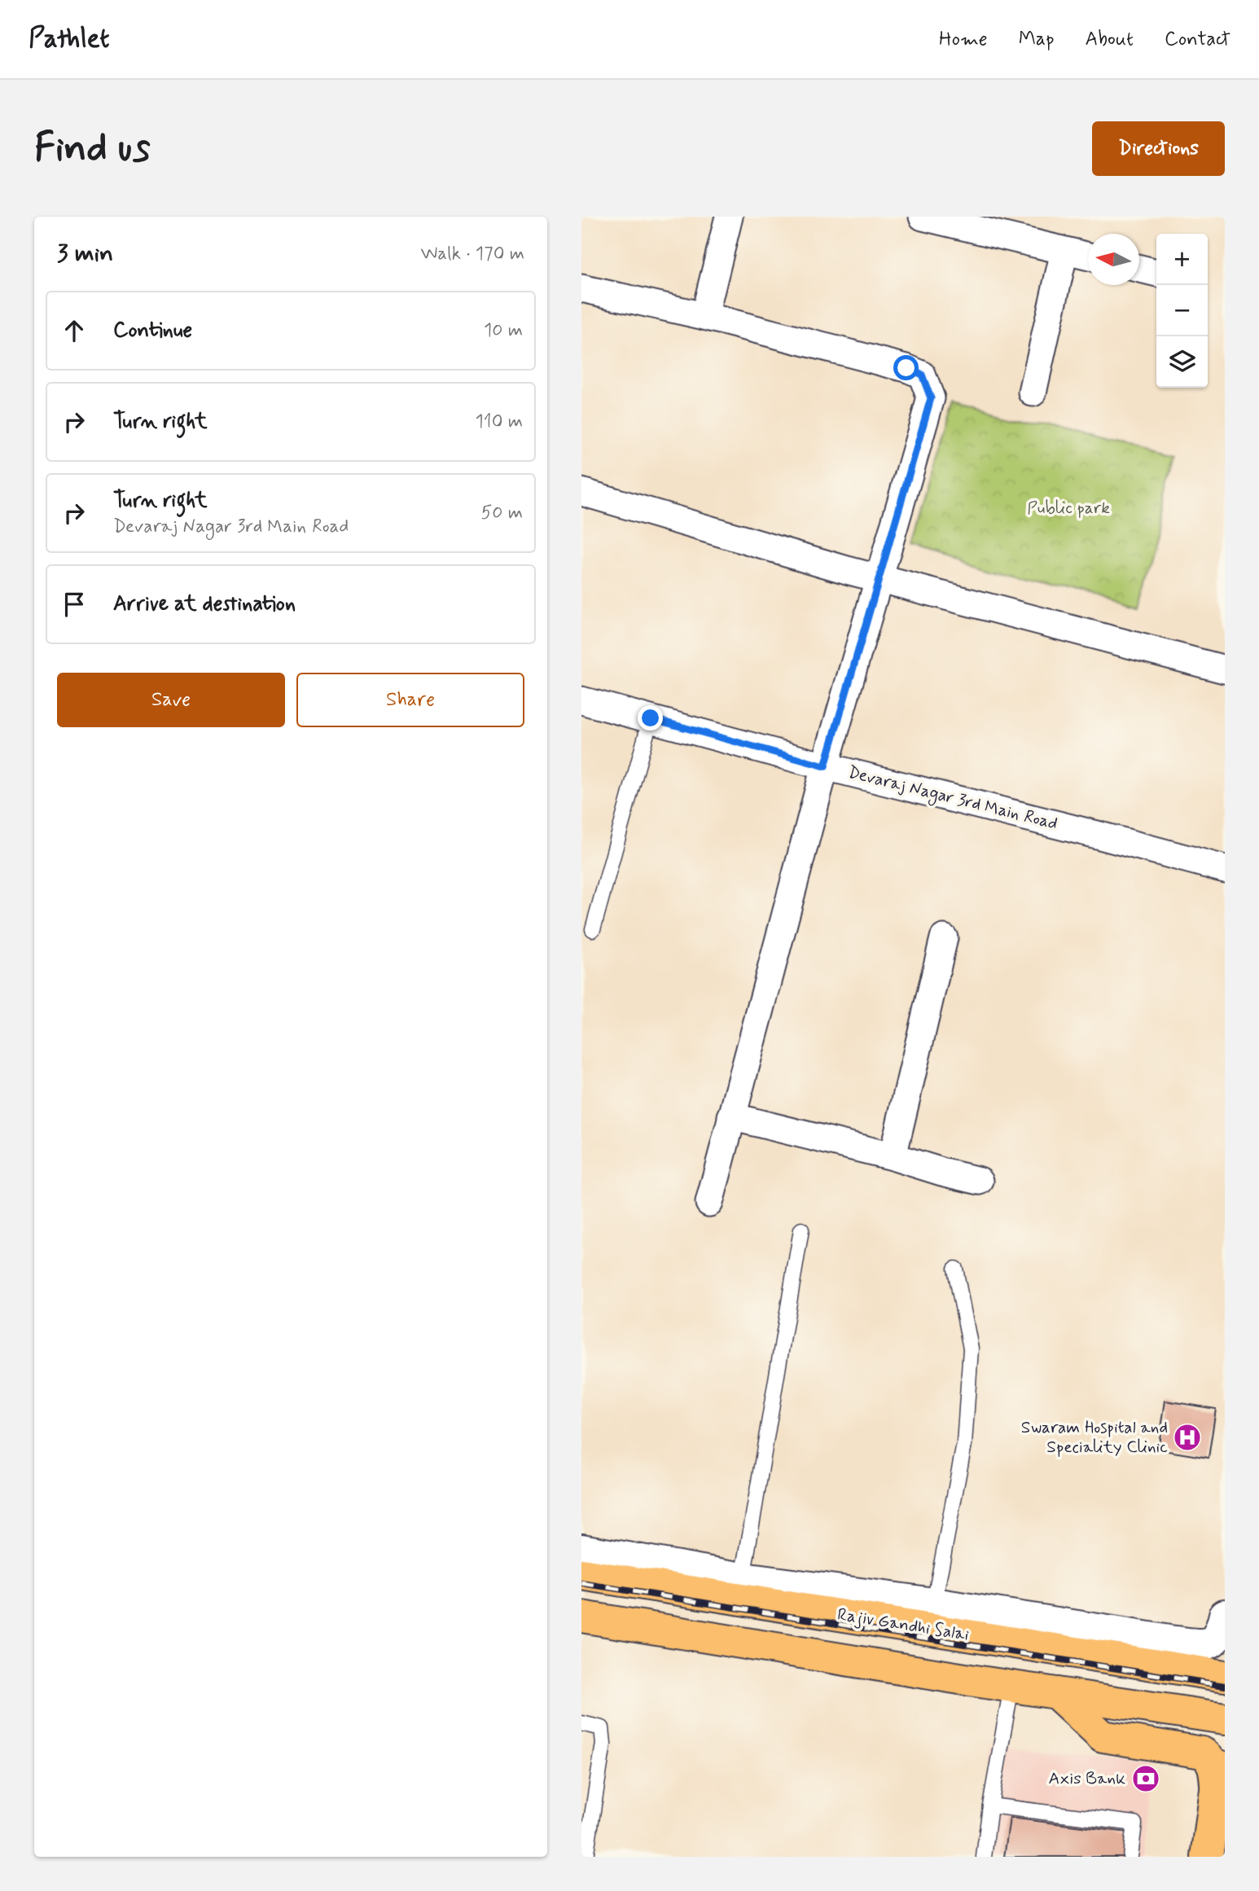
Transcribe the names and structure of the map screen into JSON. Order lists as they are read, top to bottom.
{
  "streets": {
    "main road": ["Rajiv Gandhi Salai"],
    "street": ["Devaraj Nagar 3rd Main Road"]
  },
  "parks": ["Public park"],
  "places": {
    "hospital": ["Swaram Hospital and Speciality Clinic"],
    "bank": ["Axis Bank"]
  },
  "north": "left",
  "page": {
    "header": "Pathlet",
    "nav": [
      "Home",
      "Map",
      "About",
      "Contact"
    ],
    "buttons": [
      "Directions",
      ["Save", "Share"]
    ],
    "title": "Find us",
    "heading": ["3 min", "Walk · 170 m"],
    "map_buttons": ["+", "−"],
    "list": [
      ["Continue", "10 m"],
      ["Turn right", "110 m"],
      ["Turn right", "Devaraj Nagar 3rd Main Road", "50 m"],
      "Arrive at destination"
    ]
  }
}
